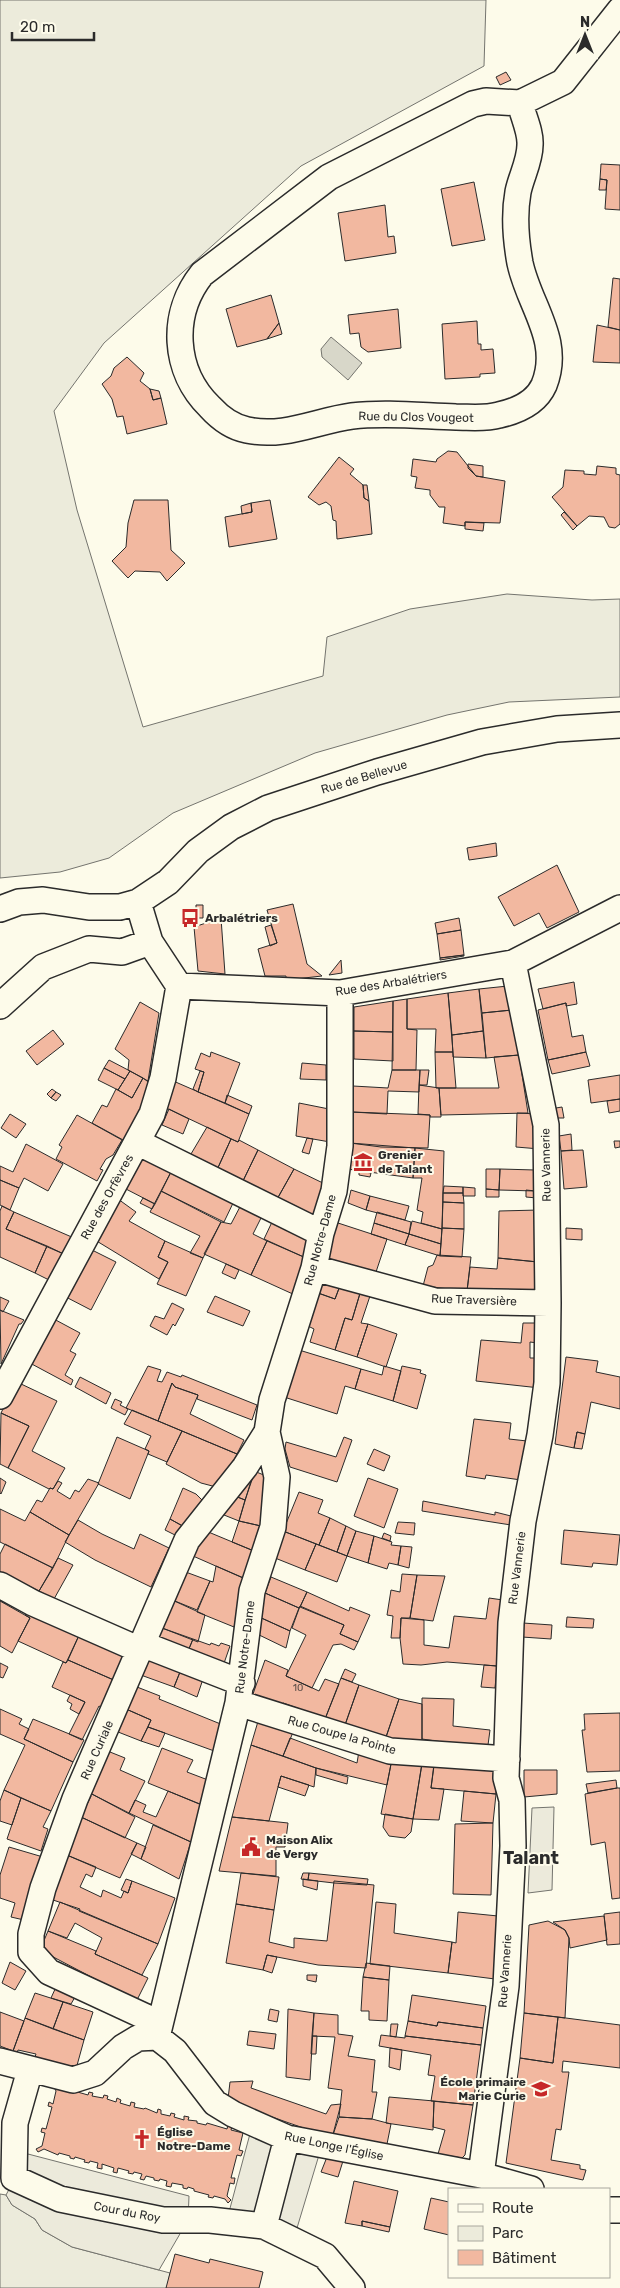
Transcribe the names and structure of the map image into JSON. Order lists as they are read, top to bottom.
{
  "streets": {
    "street": [
      "Rue du Clos Vougeot",
      "Rue de Bellevue",
      "Rue des Arbalétriers",
      "Rue Vannerie",
      "Rue des Orfèvres",
      "Rue Notre-Dame",
      "Rue Traversière",
      "Rue Coupe la Pointe",
      "Rue Curiale",
      "Rue Longe l'Église",
      "Cour du Roy"
    ]
  },
  "crossings": [
    ["Rue des Arbalétriers", "Rue Vannerie"],
    ["Rue des Arbalétriers", "Rue des Orfèvres"],
    ["Rue des Arbalétriers", "Rue Notre-Dame"],
    ["Rue Vannerie", "Rue Traversière"],
    ["Rue Vannerie", "Rue Coupe la Pointe"],
    ["Rue Vannerie", "Rue Longe l'Église"],
    ["Rue Notre-Dame", "Rue Traversière"],
    ["Rue Notre-Dame", "Rue Coupe la Pointe"],
    ["Rue Notre-Dame", "Rue Curiale"],
    ["Rue Notre-Dame", "Rue Longe l'Église"],
    ["Rue Coupe la Pointe", "Rue Curiale"],
    ["Rue Curiale", "Rue Longe l'Église"]
  ],
  "districts": ["Talant"],
  "places": {
    "bus stop": ["Arbalétriers"],
    "museum": ["Grenier de Talant"],
    "public building": ["Maison Alix de Vergy"],
    "school or university": ["École primaire Marie Curie"],
    "church": ["Église Notre-Dame"]
  },
  "house_numbers": ["10"],
  "legend": ["Route", "Parc", "Bâtiment"],
  "scale_bar": "20 m",
  "north": "top"
}
